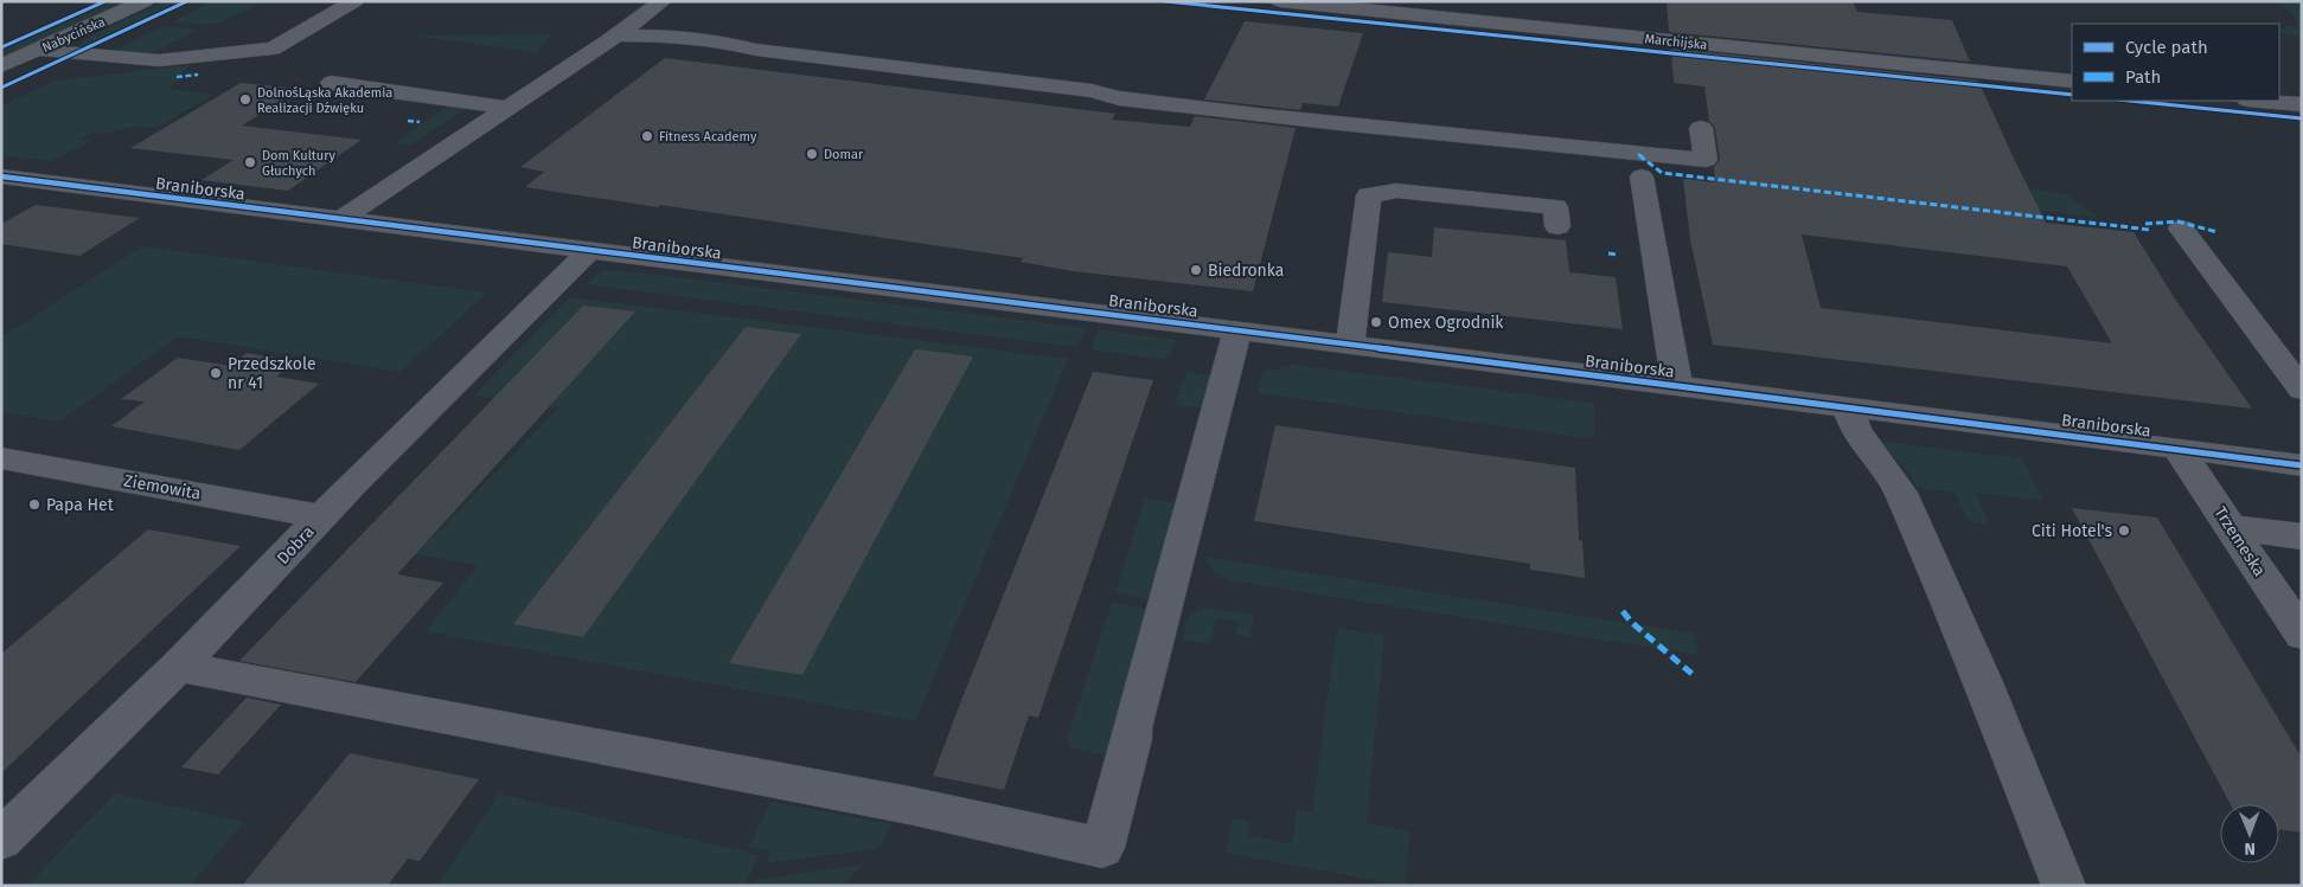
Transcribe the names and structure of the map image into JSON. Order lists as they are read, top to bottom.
{
  "streets": {
    "street": [
      "Nabycińska",
      "Marchijska",
      "Braniborska",
      "Ziemowita",
      "Trzemeska",
      "Dobra"
    ]
  },
  "crossings": [
    ["Braniborska", "Trzemeska"],
    ["Braniborska", "Dobra"],
    ["Ziemowita", "Dobra"]
  ],
  "places": [
    "DolnośLąska Akademia Realizacji Dźwięku",
    "Fitness Academy",
    "Domar",
    "Dom Kultury Głuchych",
    "Biedronka",
    "Omex Ogrodnik",
    "Przedszkole nr 41",
    "Papa Het",
    "Citi Hotel's"
  ],
  "legend": ["Cycle path", "Path"],
  "north": "bottom"
}
